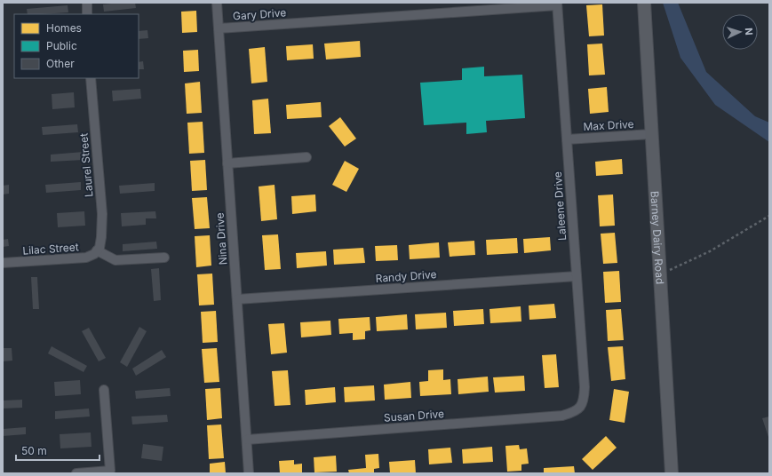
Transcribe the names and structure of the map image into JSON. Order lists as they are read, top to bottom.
{
  "streets": {
    "street": [
      "Gary Drive",
      "Max Drive",
      "Laurel Street",
      "Laleene Drive",
      "Barney Dairy Road",
      "Nina Drive",
      "Lilac Street",
      "Randy Drive",
      "Susan Drive"
    ]
  },
  "crossings": [
    ["Gary Drive", "Laleene Drive"],
    ["Gary Drive", "Nina Drive"],
    ["Max Drive", "Laleene Drive"],
    ["Max Drive", "Barney Dairy Road"],
    ["Laurel Street", "Lilac Street"],
    ["Laleene Drive", "Randy Drive"],
    ["Laleene Drive", "Susan Drive"],
    ["Nina Drive", "Randy Drive"],
    ["Nina Drive", "Susan Drive"]
  ],
  "legend": ["Homes", "Public", "Other"],
  "scale_bar": "50 m",
  "north": "right"
}
